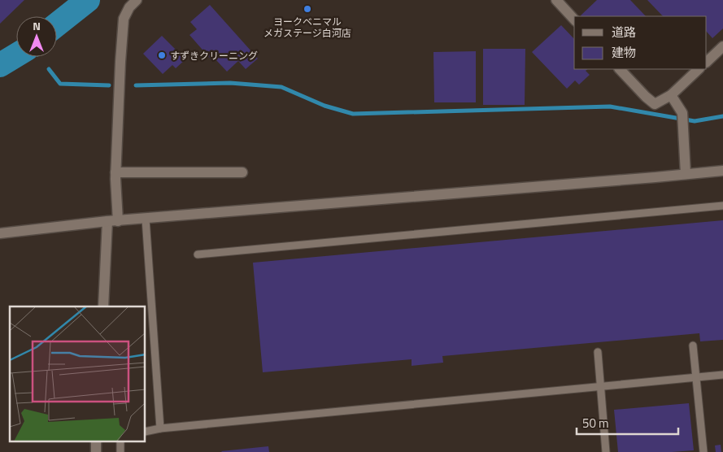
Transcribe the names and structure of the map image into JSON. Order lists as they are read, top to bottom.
{
  "places": ["ヨークベニマル メガステージ白河店", "すずきクリーニング"],
  "legend": ["道路", "建物"],
  "scale_bar": "50 m",
  "north": "top"
}
